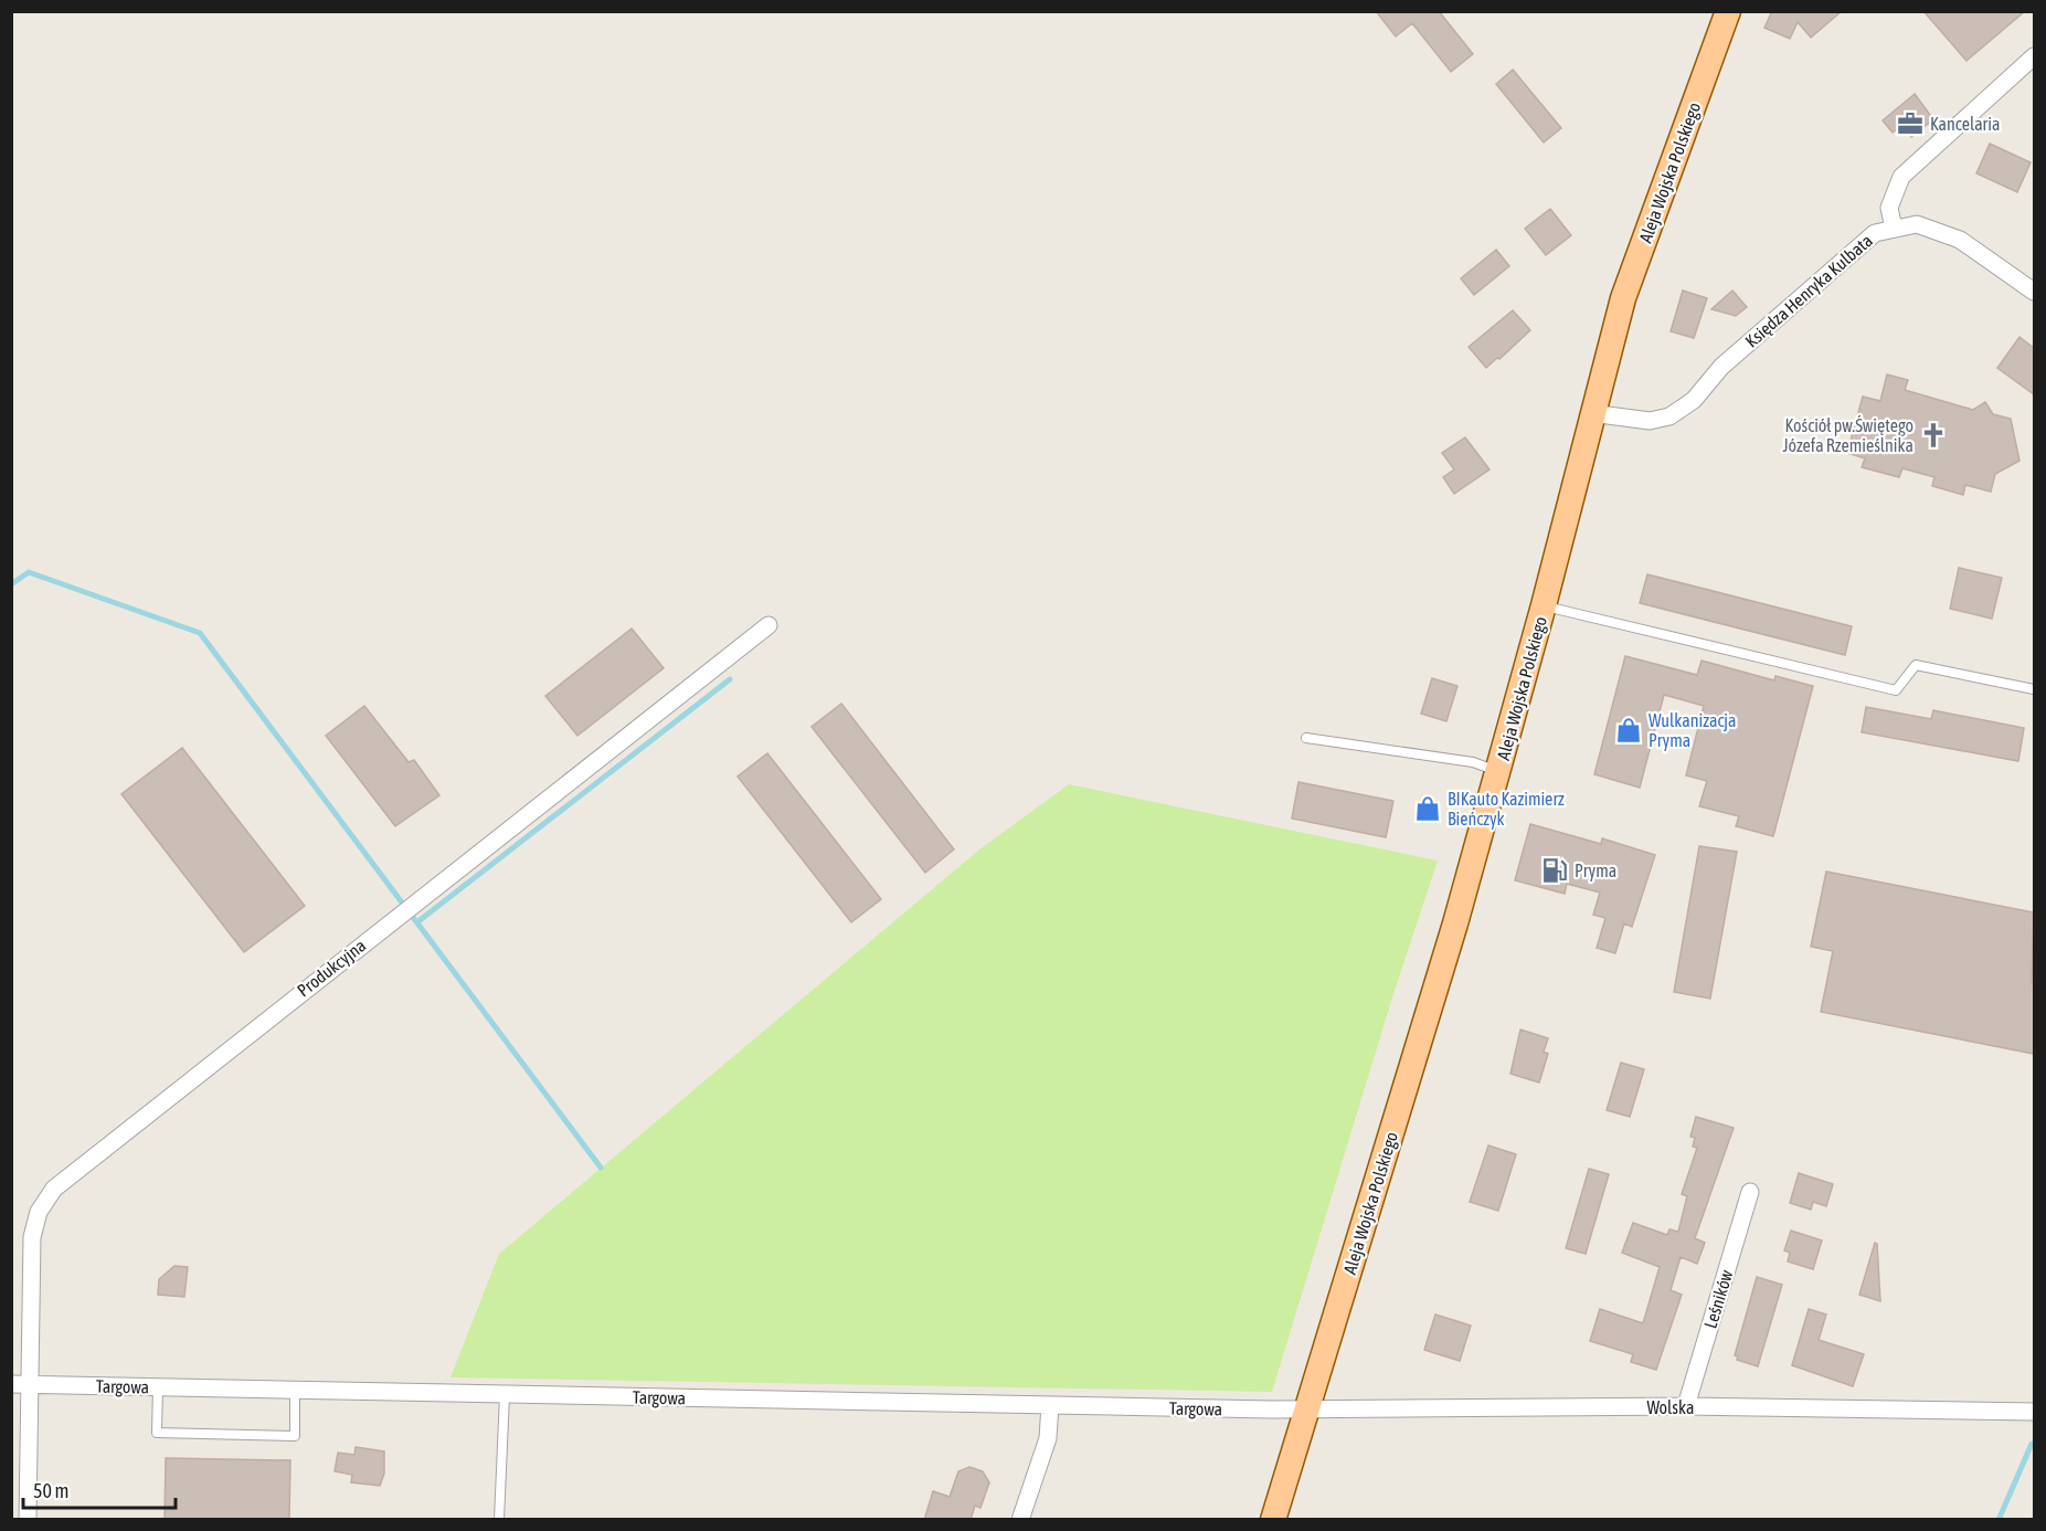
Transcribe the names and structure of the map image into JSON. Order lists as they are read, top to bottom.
{
  "streets": {
    "main road": ["Aleja Wojska Polskiego"],
    "street": [
      "Księdza Henryka Kulbata",
      "Produkcyjna",
      "Leśników",
      "Targowa",
      "Wolska"
    ]
  },
  "crossings": [
    ["Aleja Wojska Polskiego", "Księdza Henryka Kulbata"],
    ["Aleja Wojska Polskiego", "Targowa"],
    ["Aleja Wojska Polskiego", "Wolska"],
    ["Produkcyjna", "Targowa"],
    ["Leśników", "Wolska"],
    ["Targowa", "Wolska"]
  ],
  "places": {
    "office": ["Kancelaria"],
    "church": ["Kościół pw.Świętego Józefa Rzemieślnika"],
    "shop": ["Wulkanizacja Pryma", "BIKauto Kazimierz Bieńczyk"],
    "fuel station": ["Pryma"]
  },
  "scale_bar": "50 m"
}
